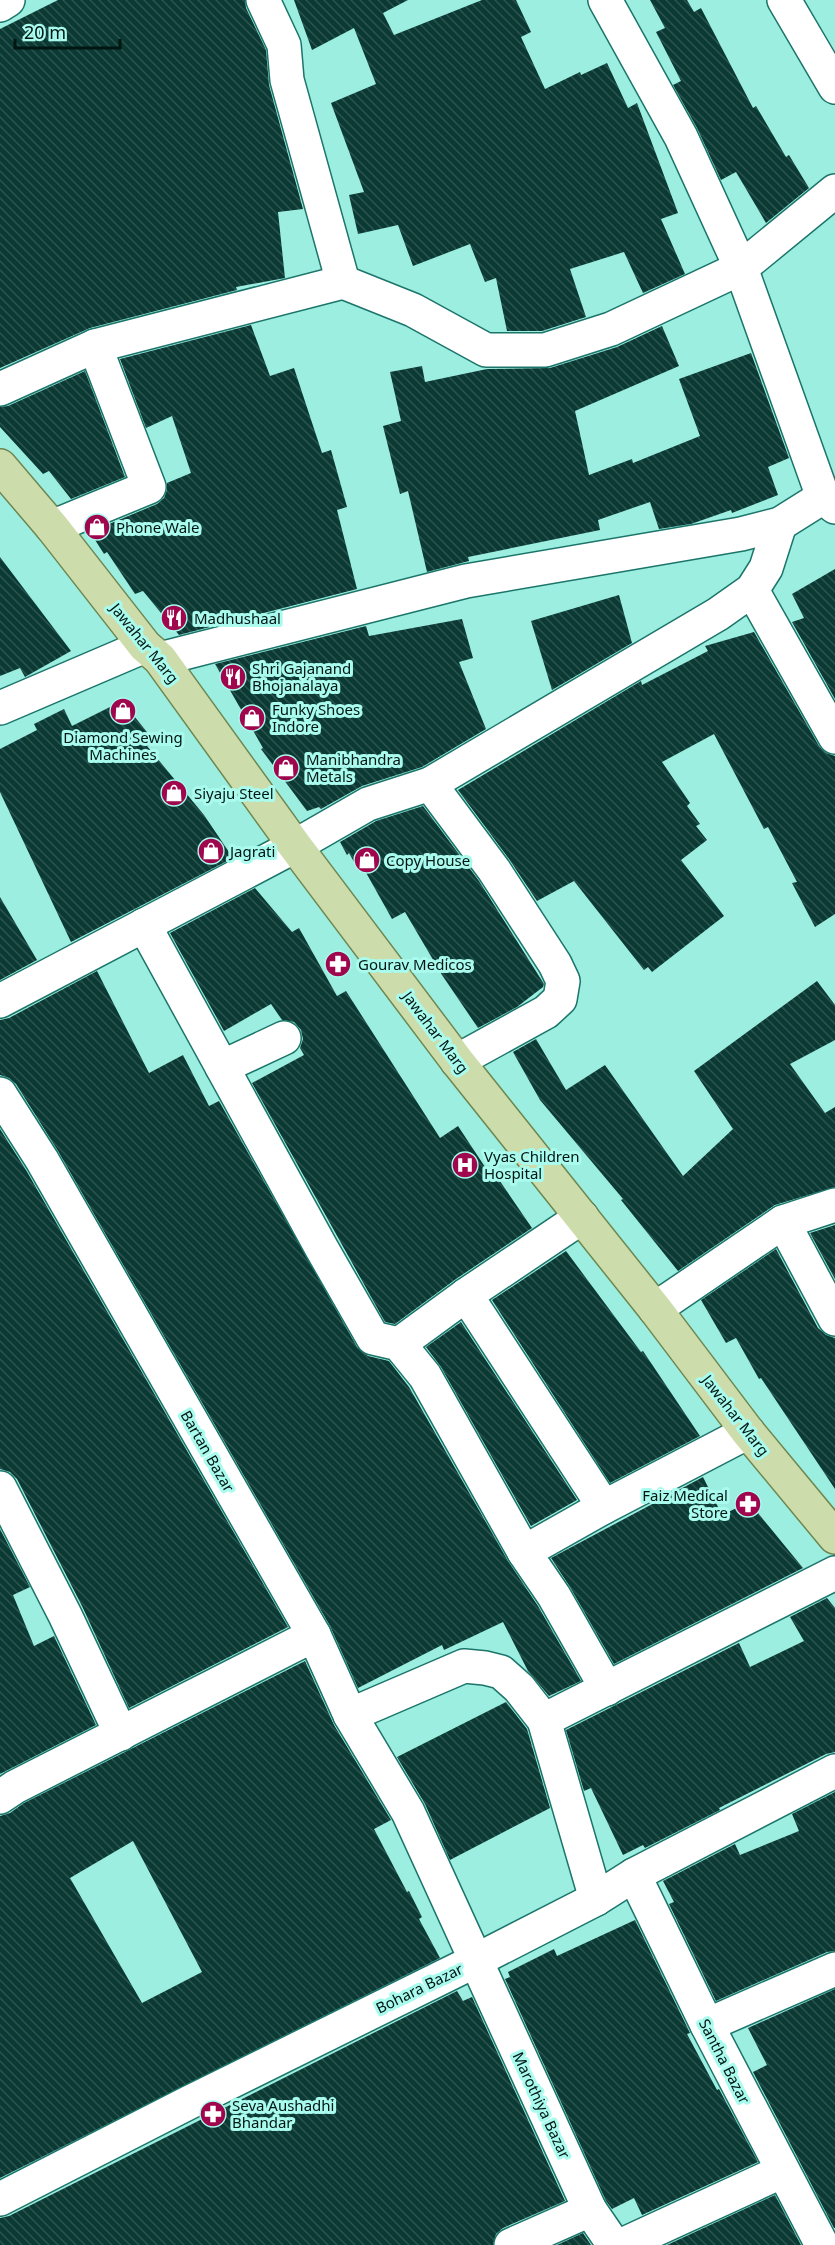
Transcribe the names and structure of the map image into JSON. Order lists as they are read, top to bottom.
{
  "streets": {
    "main road": ["Jawahar Marg"],
    "street": [
      "Bartan Bazar",
      "Bohara Bazar",
      "Santha Bazar",
      "Marothiya Bazar"
    ]
  },
  "crossings": [
    ["Bartan Bazar", "Marothiya Bazar"],
    ["Bohara Bazar", "Santha Bazar"],
    ["Bohara Bazar", "Marothiya Bazar"]
  ],
  "places": {
    "shop": [
      "Phone Wale",
      "Diamond Sewing Machines",
      "Funky Shoes Indore",
      "Manibhandra Metals",
      "Siyaju Steel",
      "Jagrati",
      "Copy House"
    ],
    "restaurant": ["Madhushaal", "Shri Gajanand Bhojanalaya"],
    "pharmacy": ["Gourav Medicos", "Faiz Medical Store", "Seva Aushadhi Bhandar"],
    "hospital": ["Vyas Children Hospital"]
  },
  "scale_bar": "20 m"
}
